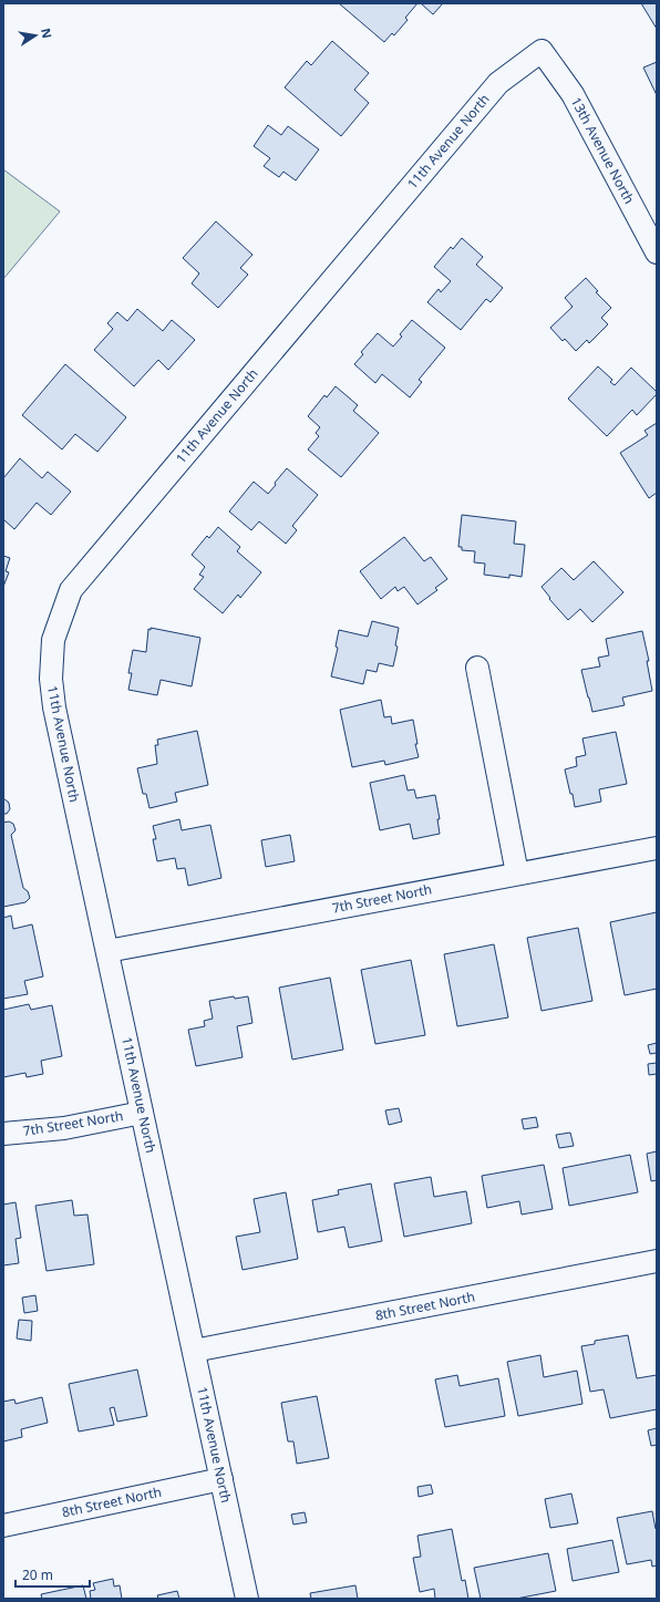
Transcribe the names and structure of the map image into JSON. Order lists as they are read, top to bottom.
{
  "streets": {
    "street": [
      "11th Avenue North",
      "13th Avenue North",
      "7th Street North",
      "8th Street North"
    ]
  },
  "crossings": [
    ["11th Avenue North", "13th Avenue North"],
    ["11th Avenue North", "7th Street North"],
    ["11th Avenue North", "8th Street North"]
  ],
  "scale_bar": "20 m",
  "north": "right"
}
